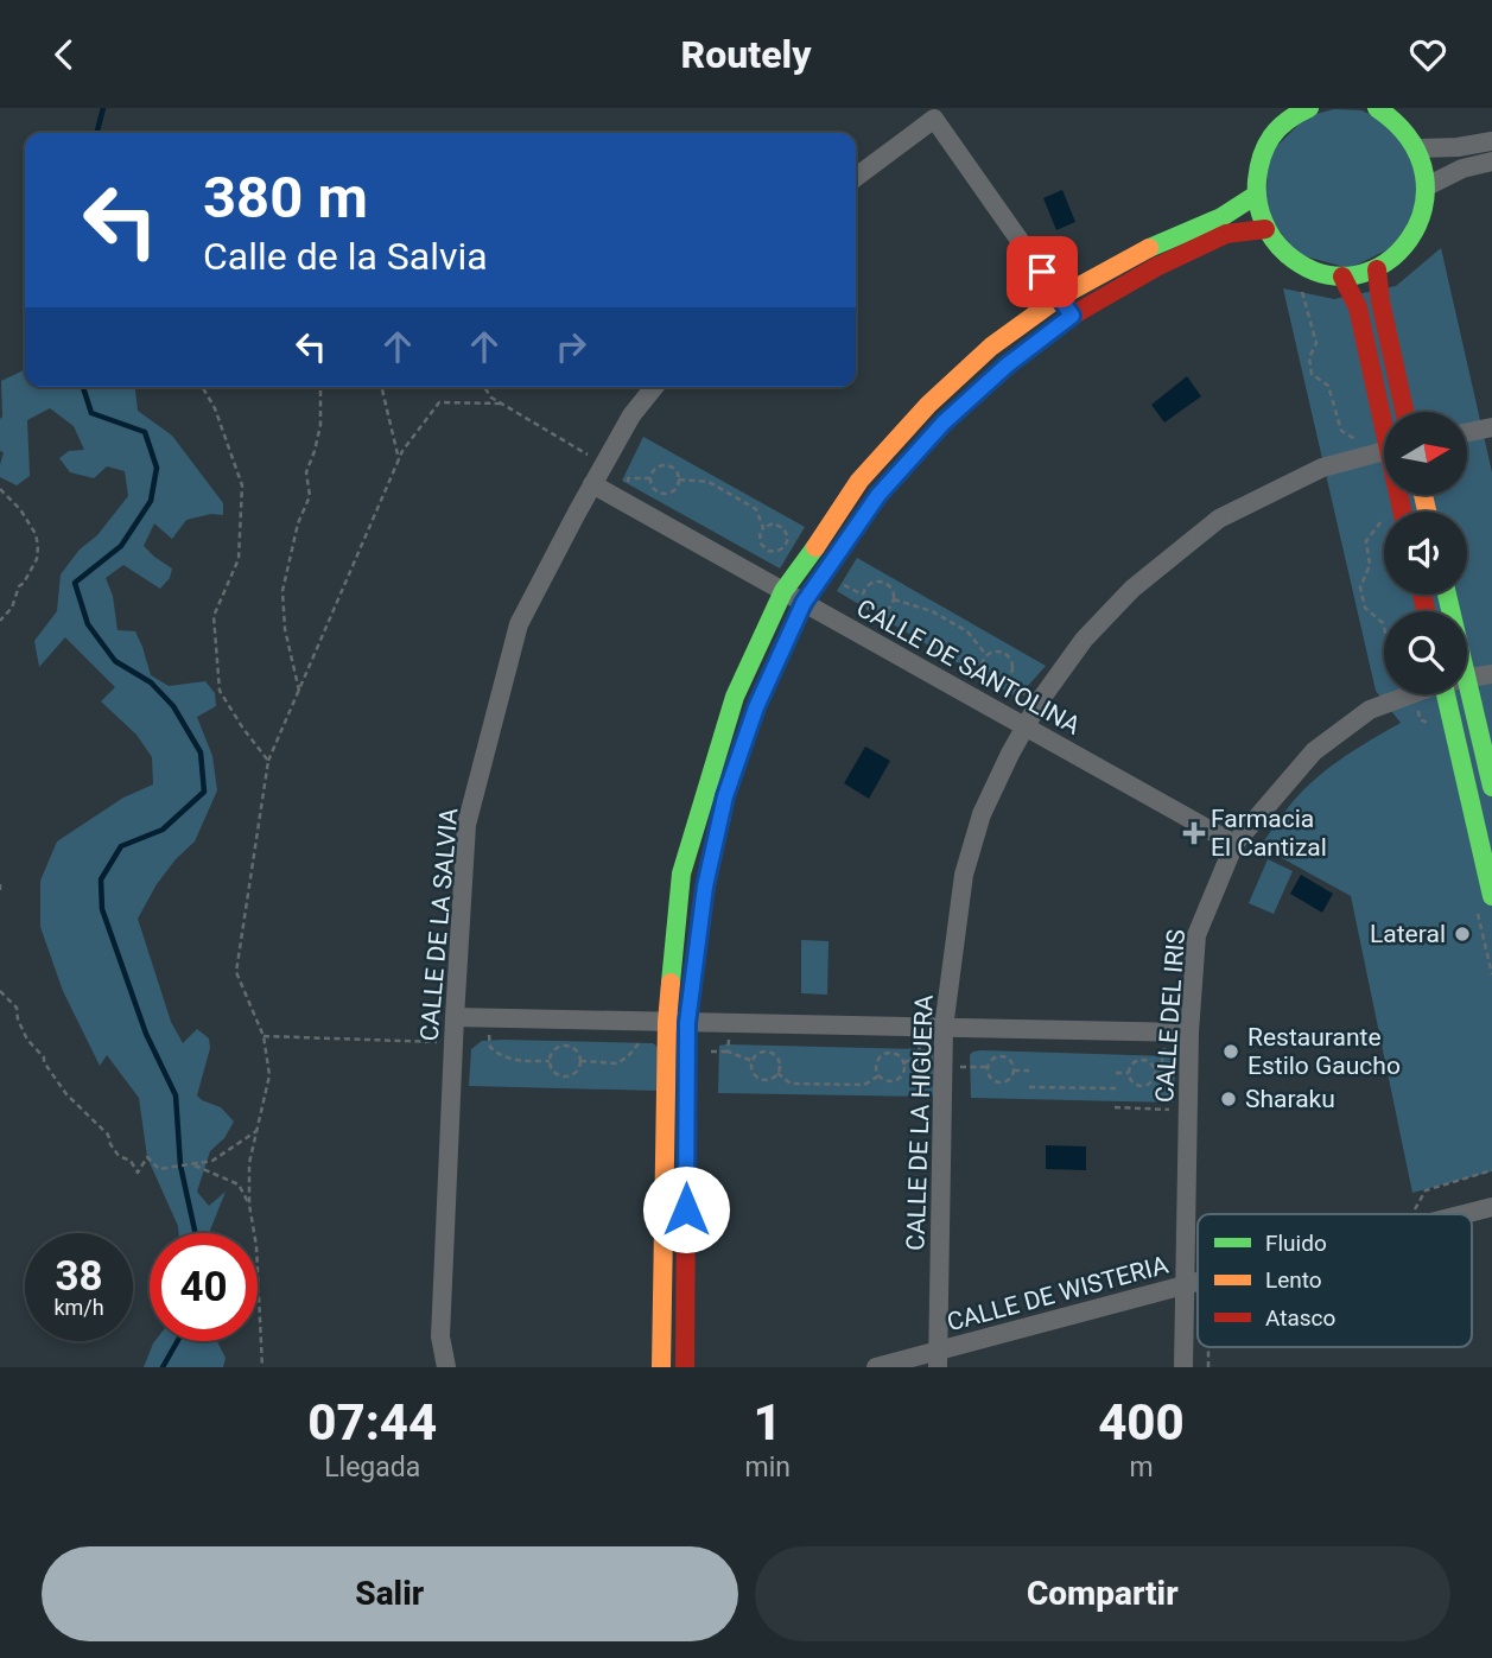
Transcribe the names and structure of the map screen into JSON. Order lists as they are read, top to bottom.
{
  "streets": {
    "street": [
      "CALLE DE SANTOLINA",
      "CALLE DE LA SALVIA",
      "CALLE DEL IRIS",
      "CALLE DE LA HIGUERA",
      "CALLE DE WISTERIA"
    ]
  },
  "crossings": [
    ["CALLE DE SANTOLINA", "CALLE DE LA SALVIA"],
    ["CALLE DE SANTOLINA", "CALLE DEL IRIS"],
    ["CALLE DE SANTOLINA", "CALLE DE LA HIGUERA"],
    ["CALLE DEL IRIS", "CALLE DE WISTERIA"],
    ["CALLE DE LA HIGUERA", "CALLE DE WISTERIA"]
  ],
  "places": {
    "health": ["Farmacia El Cantizal"],
    "other": ["Lateral", "Restaurante Estilo Gaucho", "Sharaku"]
  },
  "legend": ["Fluido", "Lento", "Atasco"],
  "north": "right",
  "page": {
    "header": "Routely",
    "turn": ["380 m", "Calle de la Salvia"],
    "speed": "38 km/h",
    "limit": "40",
    "eta": [
      "07:44",
      "Llegada",
      "1",
      "min",
      "400",
      "m"
    ],
    "buttons": ["Salir", "Compartir"]
  }
}
